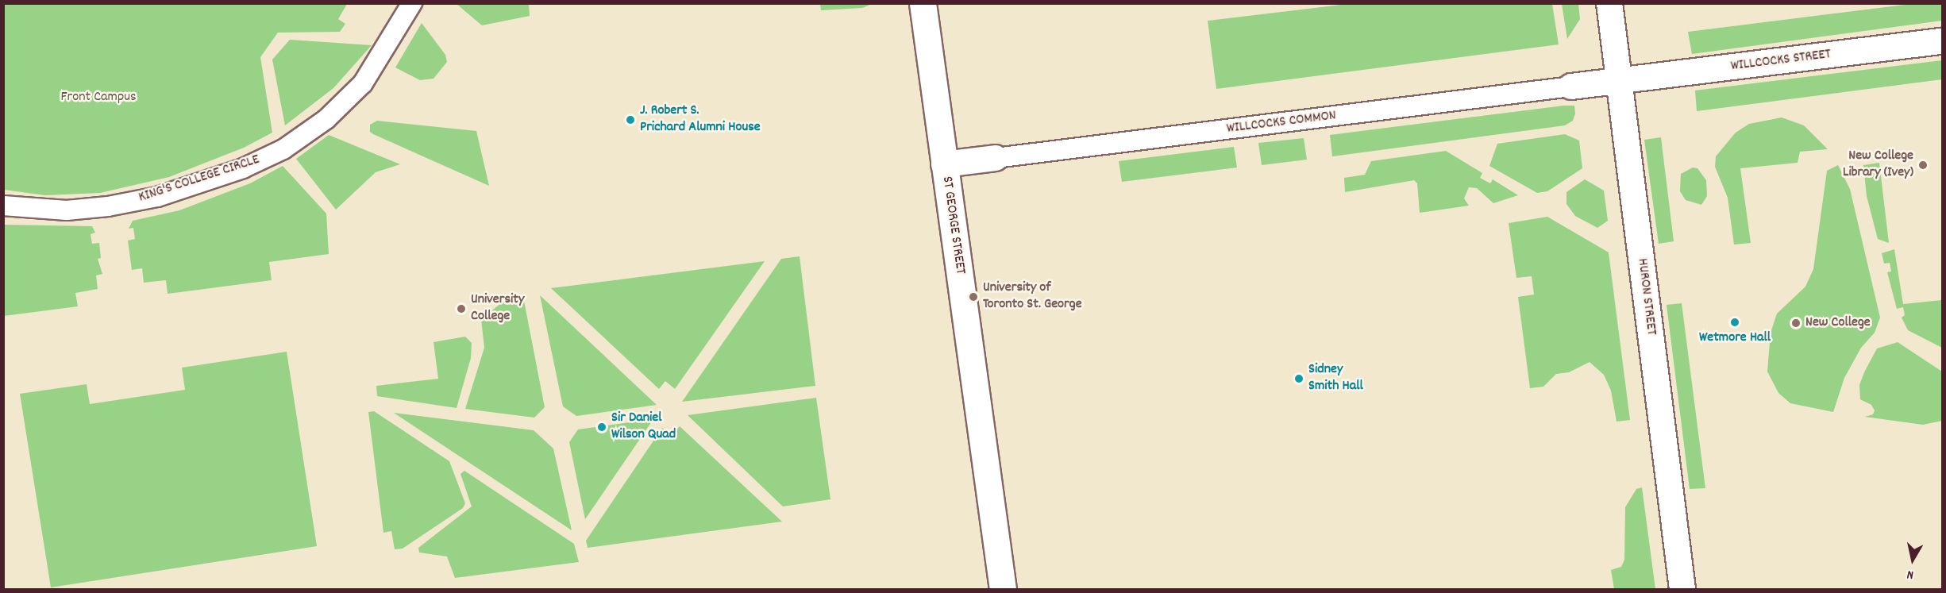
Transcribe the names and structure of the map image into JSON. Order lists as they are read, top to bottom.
{
  "streets": {
    "street": [
      "WILLCOCKS STREET",
      "WILLCOCKS COMMON",
      "KING'S COLLEGE CIRCLE",
      "ST GEORGE STREET",
      "HURON STREET"
    ]
  },
  "crossings": [
    ["WILLCOCKS STREET", "WILLCOCKS COMMON"],
    ["WILLCOCKS STREET", "HURON STREET"],
    ["WILLCOCKS COMMON", "ST GEORGE STREET"],
    ["WILLCOCKS COMMON", "HURON STREET"]
  ],
  "parks": ["Front Campus"],
  "places": [
    "J. Robert S. Prichard Alumni House",
    "New College Library (Ivey)",
    "University of Toronto St. George",
    "University College",
    "Wetmore Hall",
    "New College",
    "Sidney Smith Hall",
    "Sir Daniel Wilson Quad"
  ],
  "north": "bottom"
}
